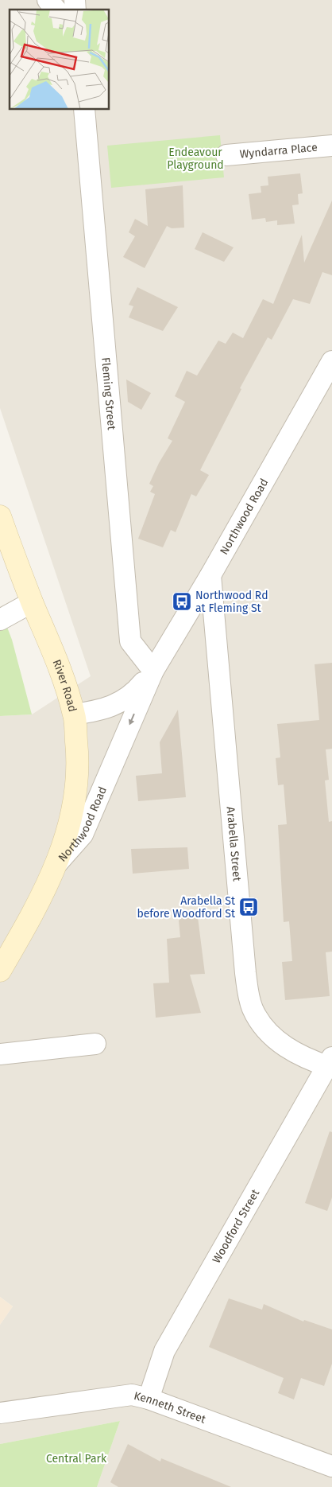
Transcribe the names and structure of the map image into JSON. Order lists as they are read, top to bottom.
{
  "streets": {
    "main road": ["Northwood Road", "River Road"],
    "street": [
      "Wyndarra Place",
      "Fleming Street",
      "Arabella Street",
      "Woodford Street",
      "Kenneth Street"
    ]
  },
  "crossings": [
    ["Fleming Street", "Northwood Road"],
    ["Northwood Road", "River Road"],
    ["Northwood Road", "Arabella Street"],
    ["Arabella Street", "Woodford Street"],
    ["Woodford Street", "Kenneth Street"]
  ],
  "parks": ["Endeavour Playground", "Central Park"],
  "places": {
    "bus stop": ["Northwood Rd at Fleming St", "Arabella St before Woodford St"]
  }
}
